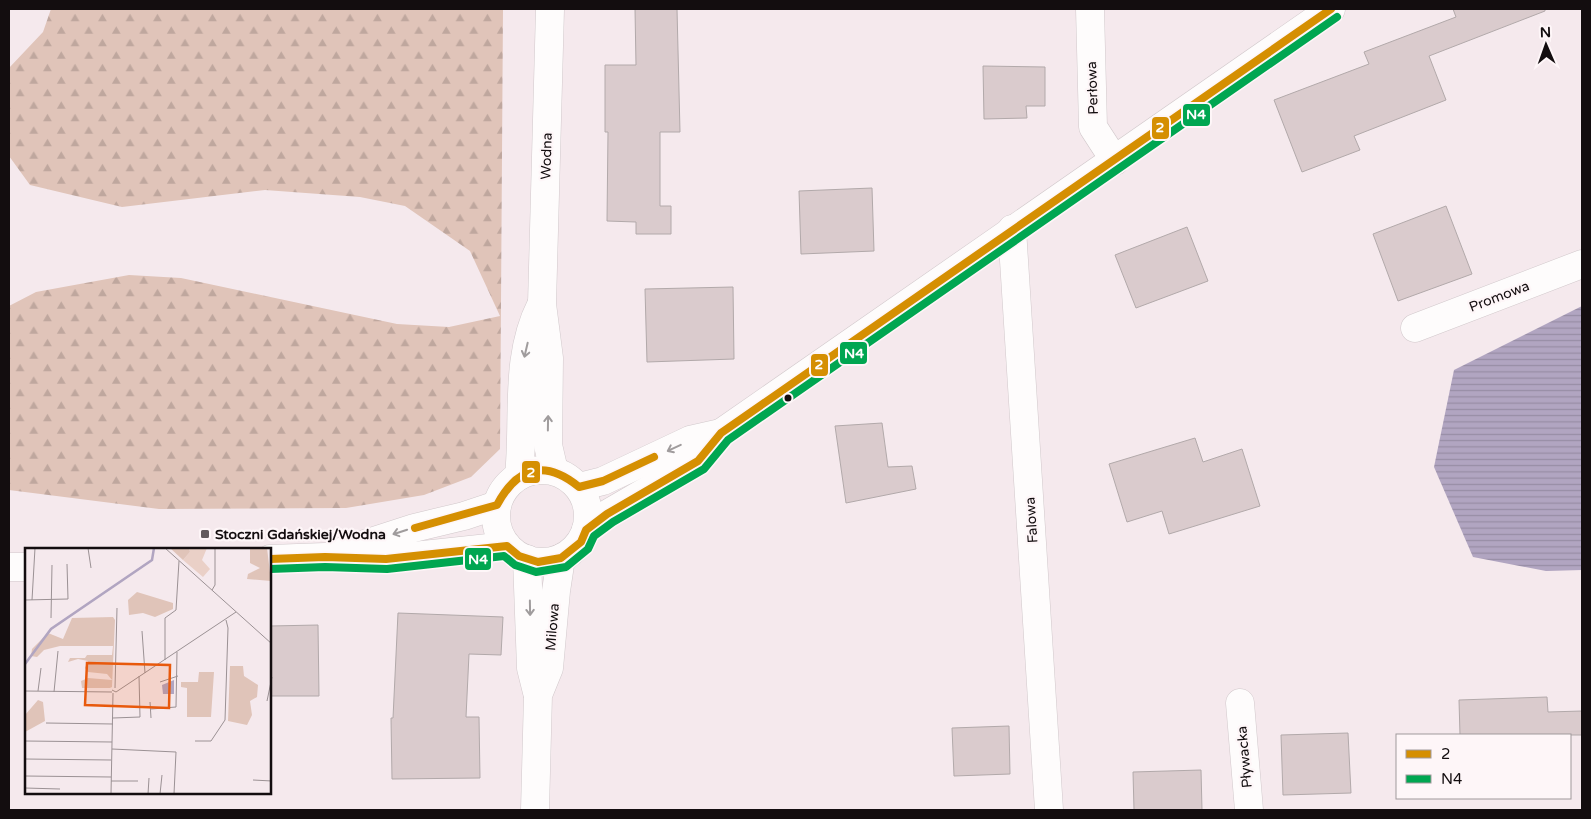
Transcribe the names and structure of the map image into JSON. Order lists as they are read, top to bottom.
{
  "streets": {
    "street": [
      "Perłowa",
      "Wodna",
      "Promowa",
      "Falowa",
      "Milowa",
      "Pływacka"
    ]
  },
  "crossings": [
    ["Wodna", "Milowa"]
  ],
  "places": {
    "transit": ["Stoczni Gdańskiej/Wodna"]
  },
  "lines": ["transit line 2", "transit line N4"],
  "legend": ["2", "N4"],
  "north": "top"
}
